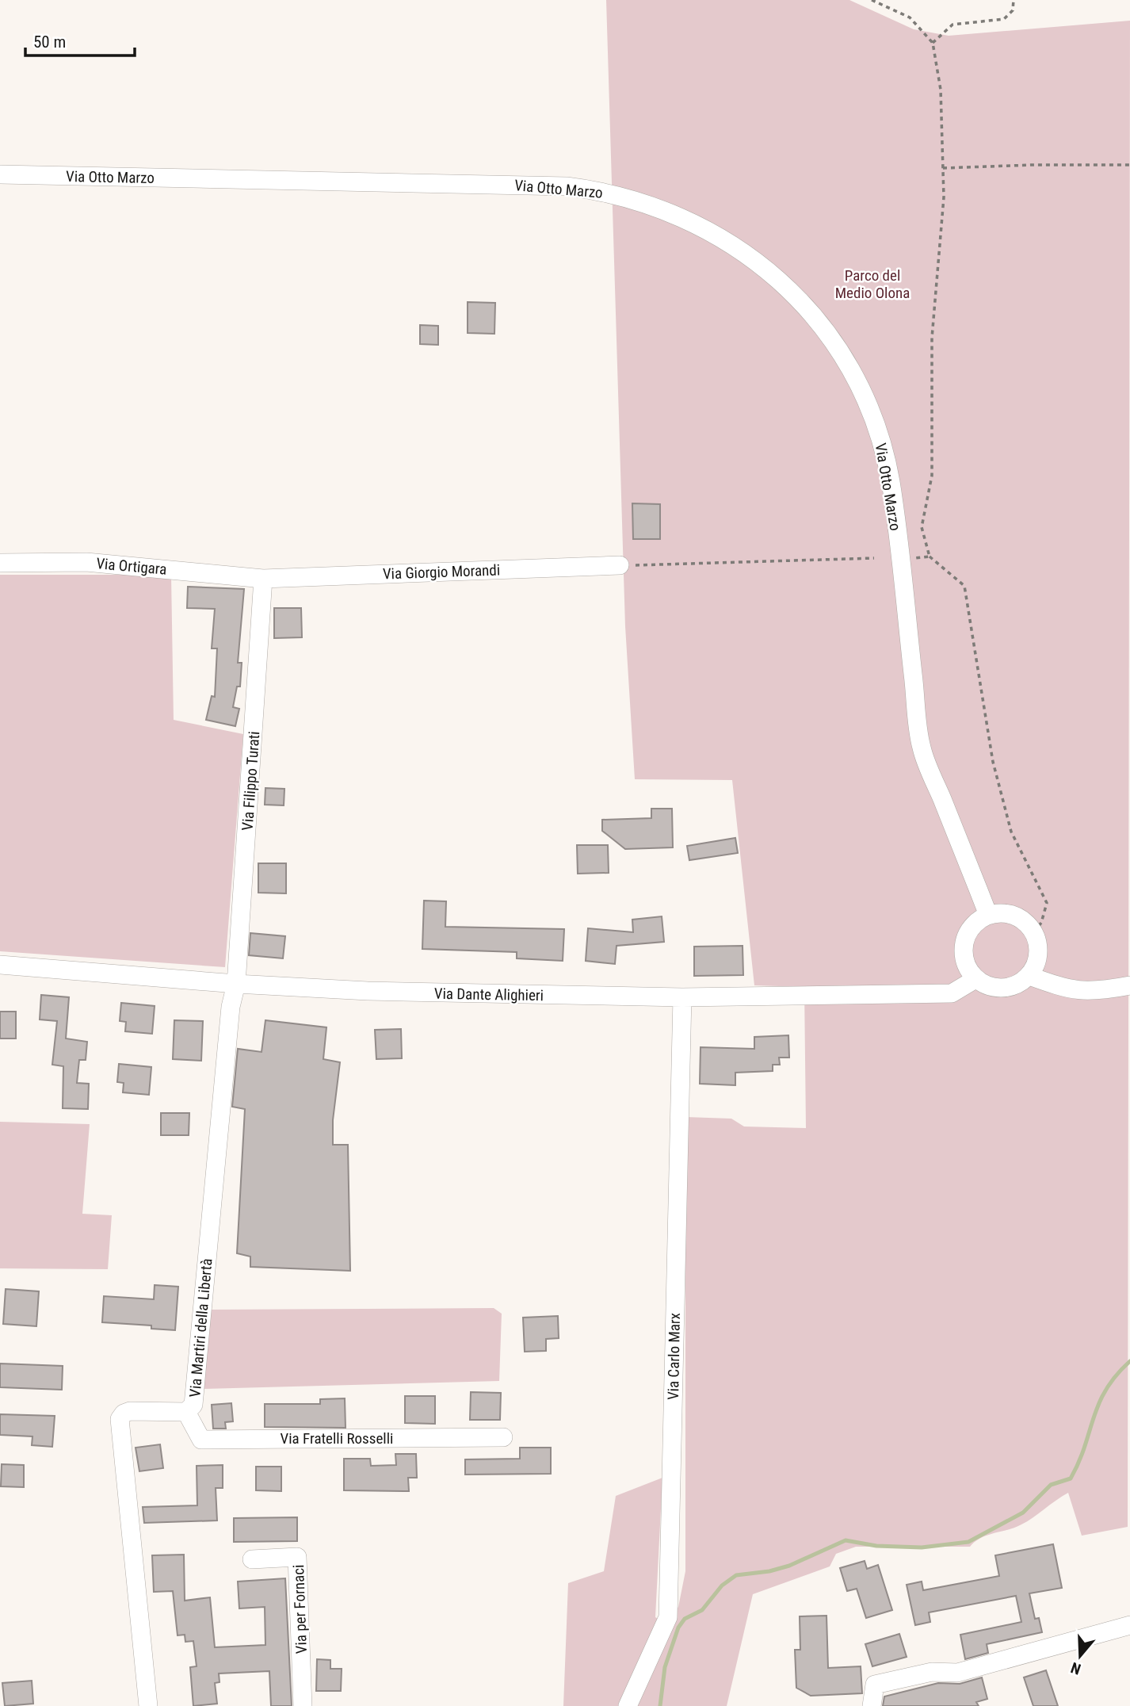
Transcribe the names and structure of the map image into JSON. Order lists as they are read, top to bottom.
{
  "streets": {
    "street": [
      "Via Otto Marzo",
      "Via Ortigara",
      "Via Giorgio Morandi",
      "Via Filippo Turati",
      "Via Dante Alighieri",
      "Via Martiri della Libertà",
      "Via Carlo Marx",
      "Via Fratelli Rosselli",
      "Via per Fornaci"
    ]
  },
  "crossings": [
    ["Via Otto Marzo", "Via Dante Alighieri"],
    ["Via Ortigara", "Via Giorgio Morandi"],
    ["Via Ortigara", "Via Filippo Turati"],
    ["Via Giorgio Morandi", "Via Filippo Turati"],
    ["Via Filippo Turati", "Via Dante Alighieri"],
    ["Via Filippo Turati", "Via Martiri della Libertà"],
    ["Via Dante Alighieri", "Via Martiri della Libertà"],
    ["Via Dante Alighieri", "Via Carlo Marx"],
    ["Via Martiri della Libertà", "Via Fratelli Rosselli"]
  ],
  "parks": ["Parco del Medio Olona"],
  "scale_bar": "50 m",
  "north": "bottom"
}
